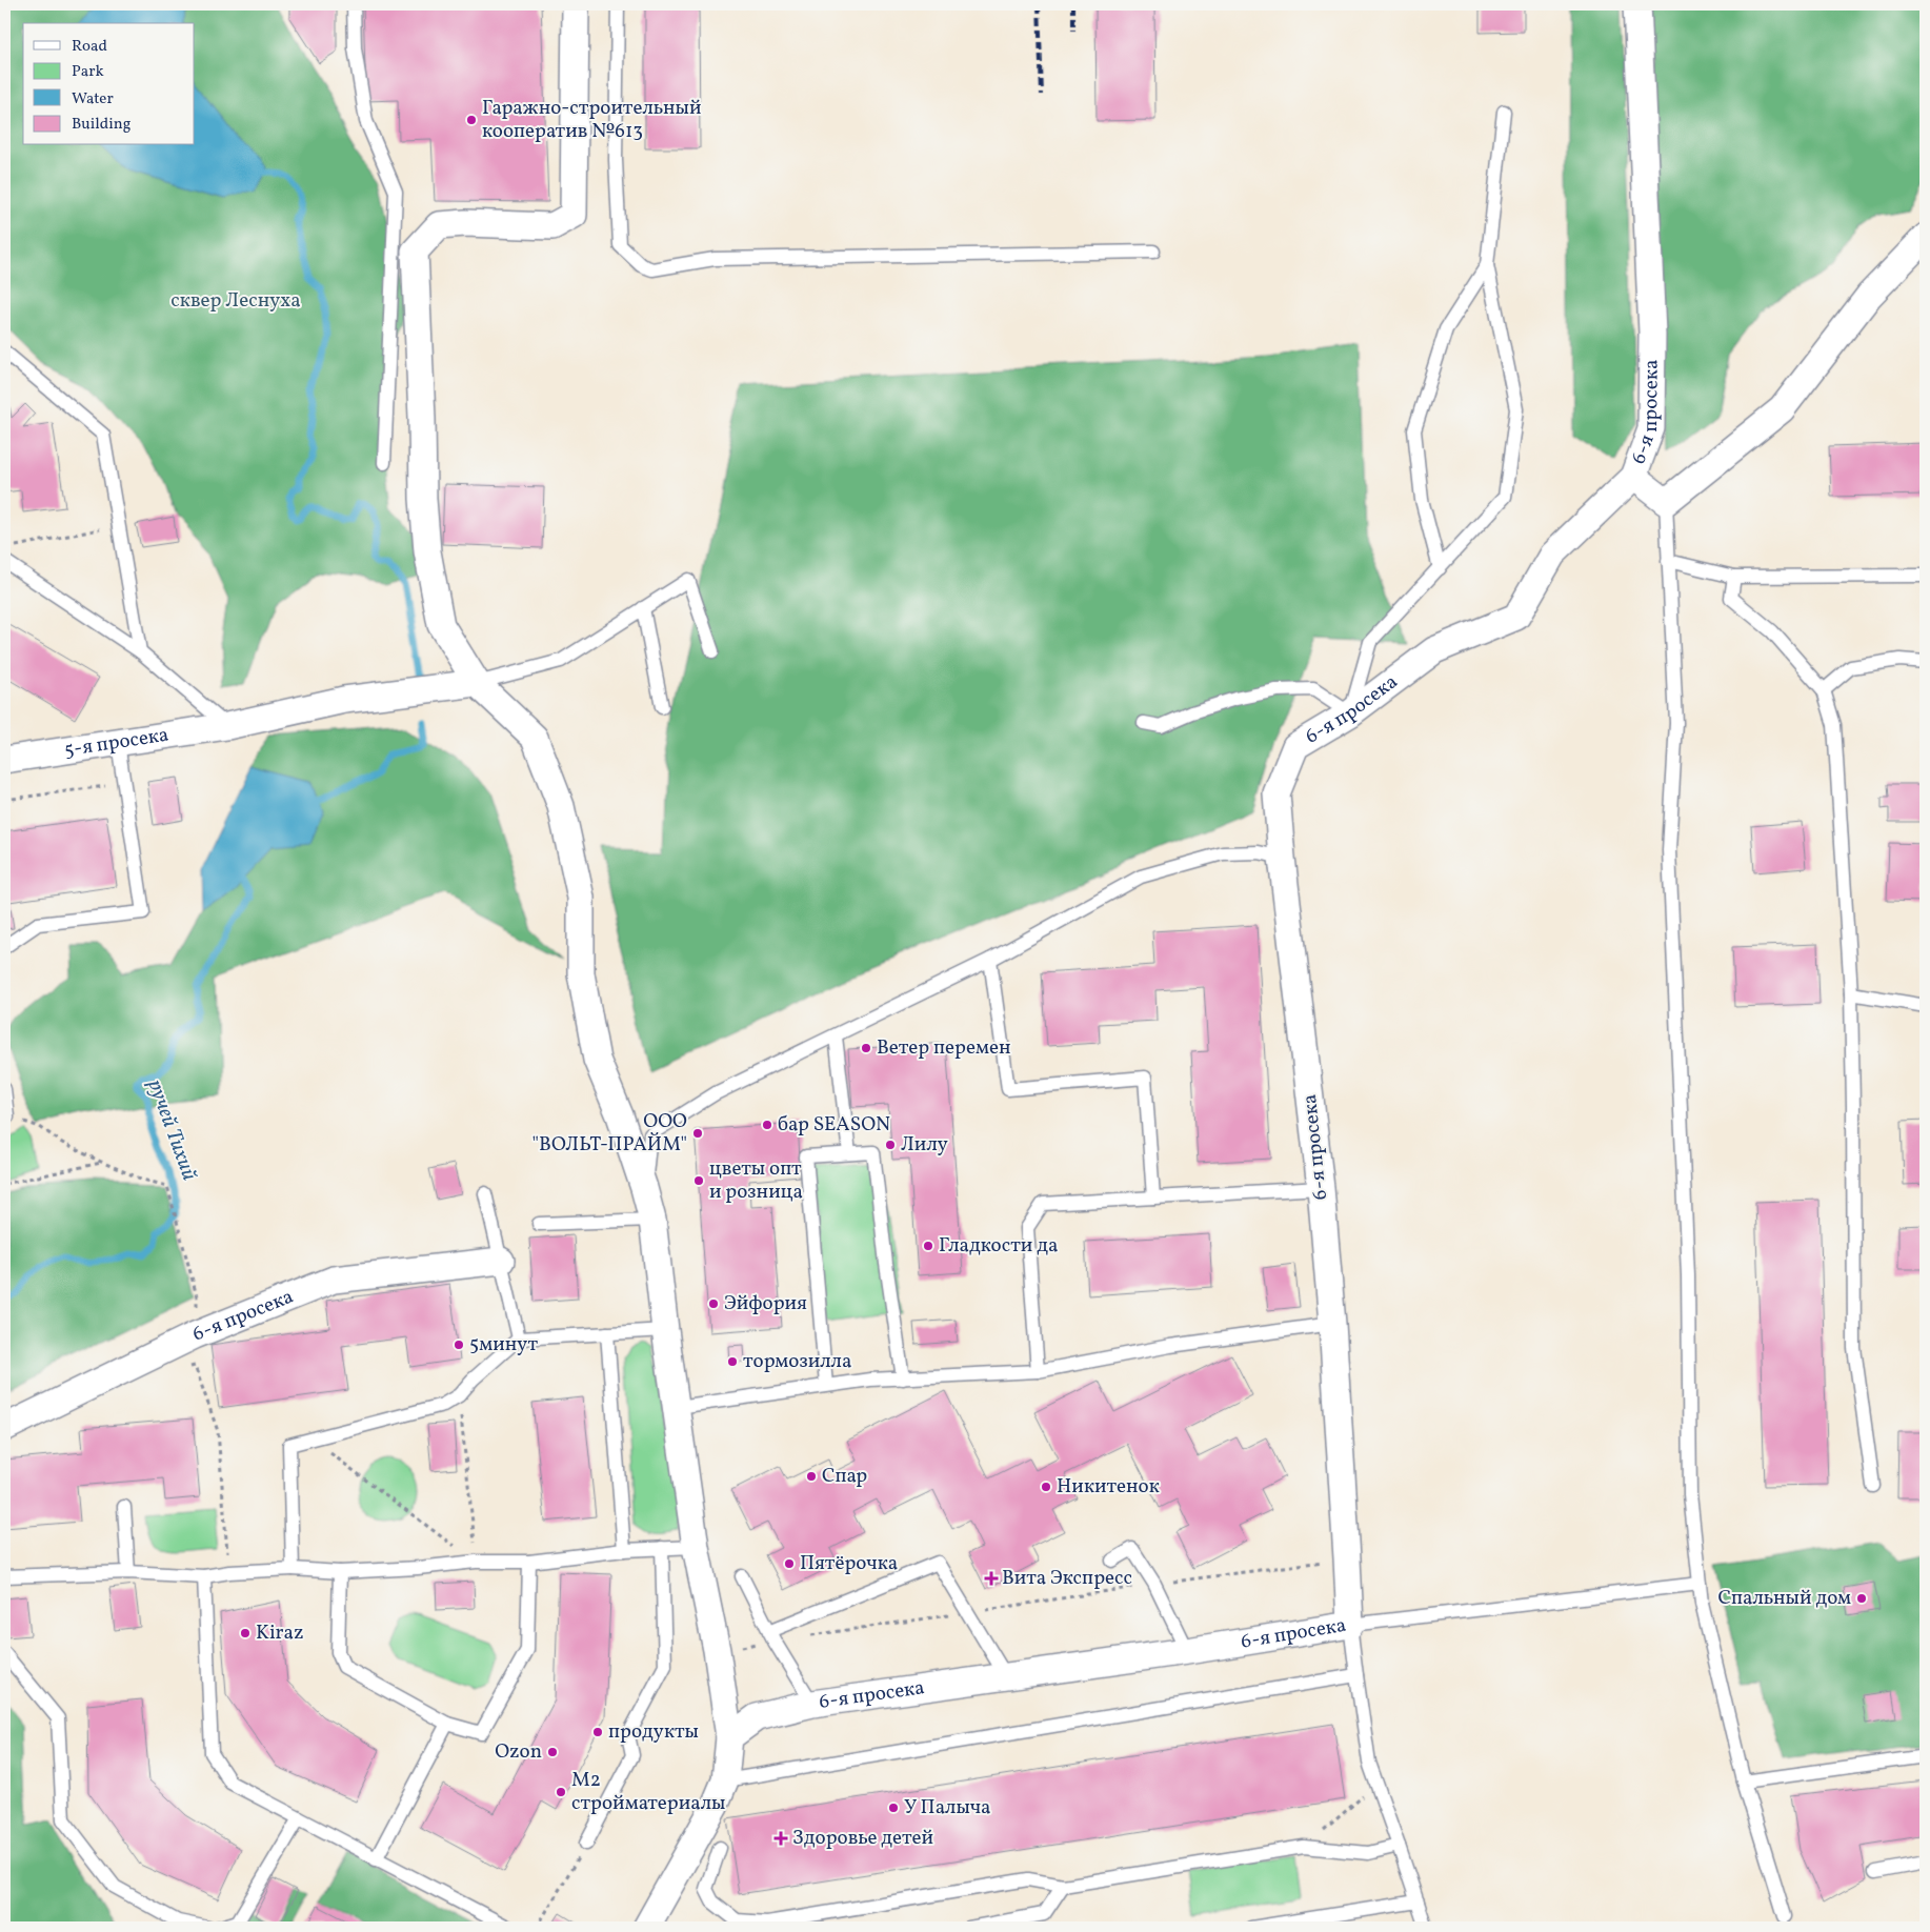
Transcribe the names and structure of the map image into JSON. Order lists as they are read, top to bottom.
{
  "streets": {
    "street": ["6-я просека", "5-я просека"]
  },
  "water": ["ручей Тихий"],
  "parks": ["сквер Леснуха"],
  "places": {
    "other": [
      "Гаражно-строительный кооператив №613",
      "Ветер перемен",
      "бар SEASON",
      "ООО \"ВОЛЬТ-ПРАЙМ\"",
      "Лилу",
      "цветы опт и розница",
      "Гладкости да",
      "Эйфория",
      "5минут",
      "тормозилла",
      "Спар",
      "Никитенок",
      "Пятёрочка",
      "Спальный дом",
      "Kiraz",
      "продукты",
      "Ozon",
      "М2 стройматериалы",
      "У Палыча"
    ],
    "health": ["Вита Экспресс", "Здоровье детей"]
  },
  "legend": [
    "Road",
    "Park",
    "Water",
    "Building"
  ]
}
